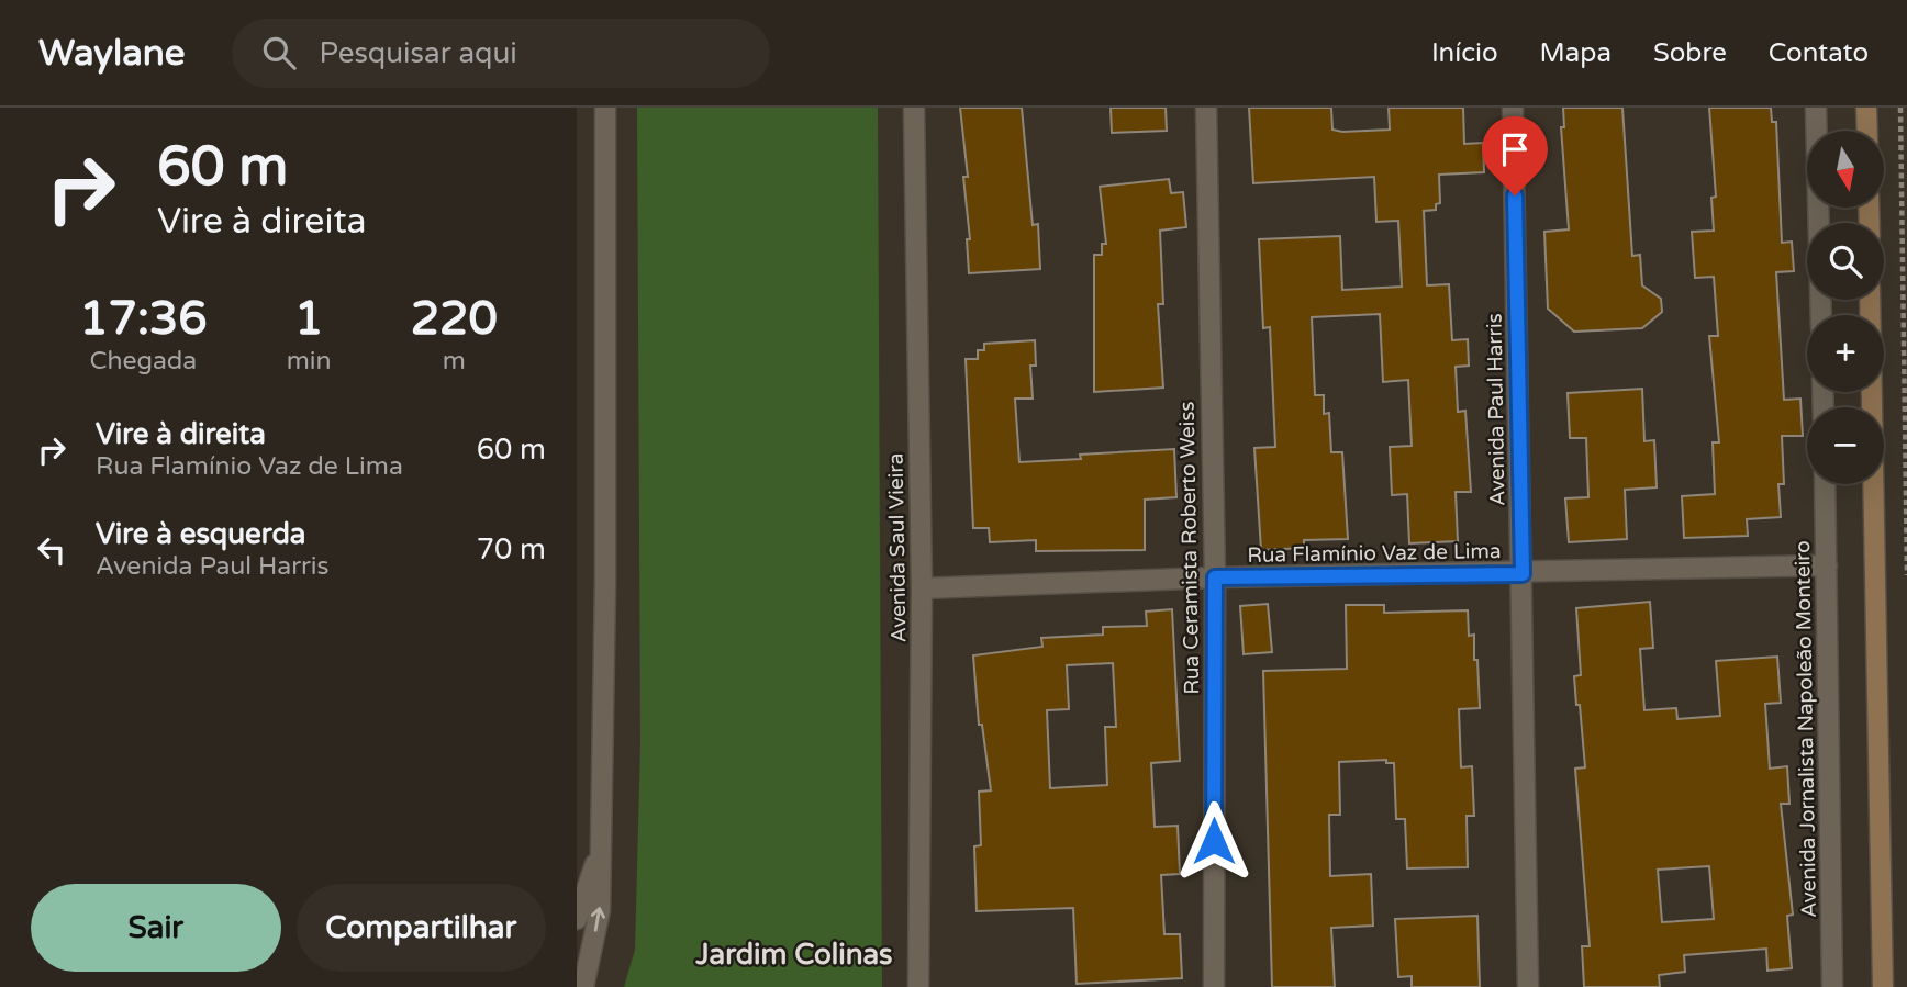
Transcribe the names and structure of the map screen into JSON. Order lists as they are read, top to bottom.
{
  "streets": {
    "street": [
      "Avenida Paul Harris",
      "Avenida Saul Vieira",
      "Rua Ceramista Roberto Weiss",
      "Rua Flamínio Vaz de Lima",
      "Avenida Jornalista Napoleão Monteiro"
    ]
  },
  "crossings": [
    ["Avenida Paul Harris", "Rua Flamínio Vaz de Lima"],
    ["Avenida Saul Vieira", "Rua Flamínio Vaz de Lima"],
    ["Rua Ceramista Roberto Weiss", "Rua Flamínio Vaz de Lima"],
    ["Rua Flamínio Vaz de Lima", "Avenida Jornalista Napoleão Monteiro"]
  ],
  "districts": ["Jardim Colinas"],
  "north": "bottom",
  "page": {
    "header": "Waylane",
    "search": "Pesquisar aqui",
    "nav": [
      "Início",
      "Mapa",
      "Sobre",
      "Contato"
    ],
    "turn": ["60 m", "Vire à direita"],
    "map_buttons": ["+", "−"],
    "eta": [
      "17:36",
      "Chegada",
      "1",
      "min",
      "220",
      "m"
    ],
    "list": [
      {
        "name": "Vire à direita",
        "note": "Rua Flamínio Vaz de Lima",
        "value": "60 m"
      },
      {
        "name": "Vire à esquerda",
        "note": "Avenida Paul Harris",
        "value": "70 m"
      }
    ],
    "buttons": ["Sair", "Compartilhar"]
  }
}
